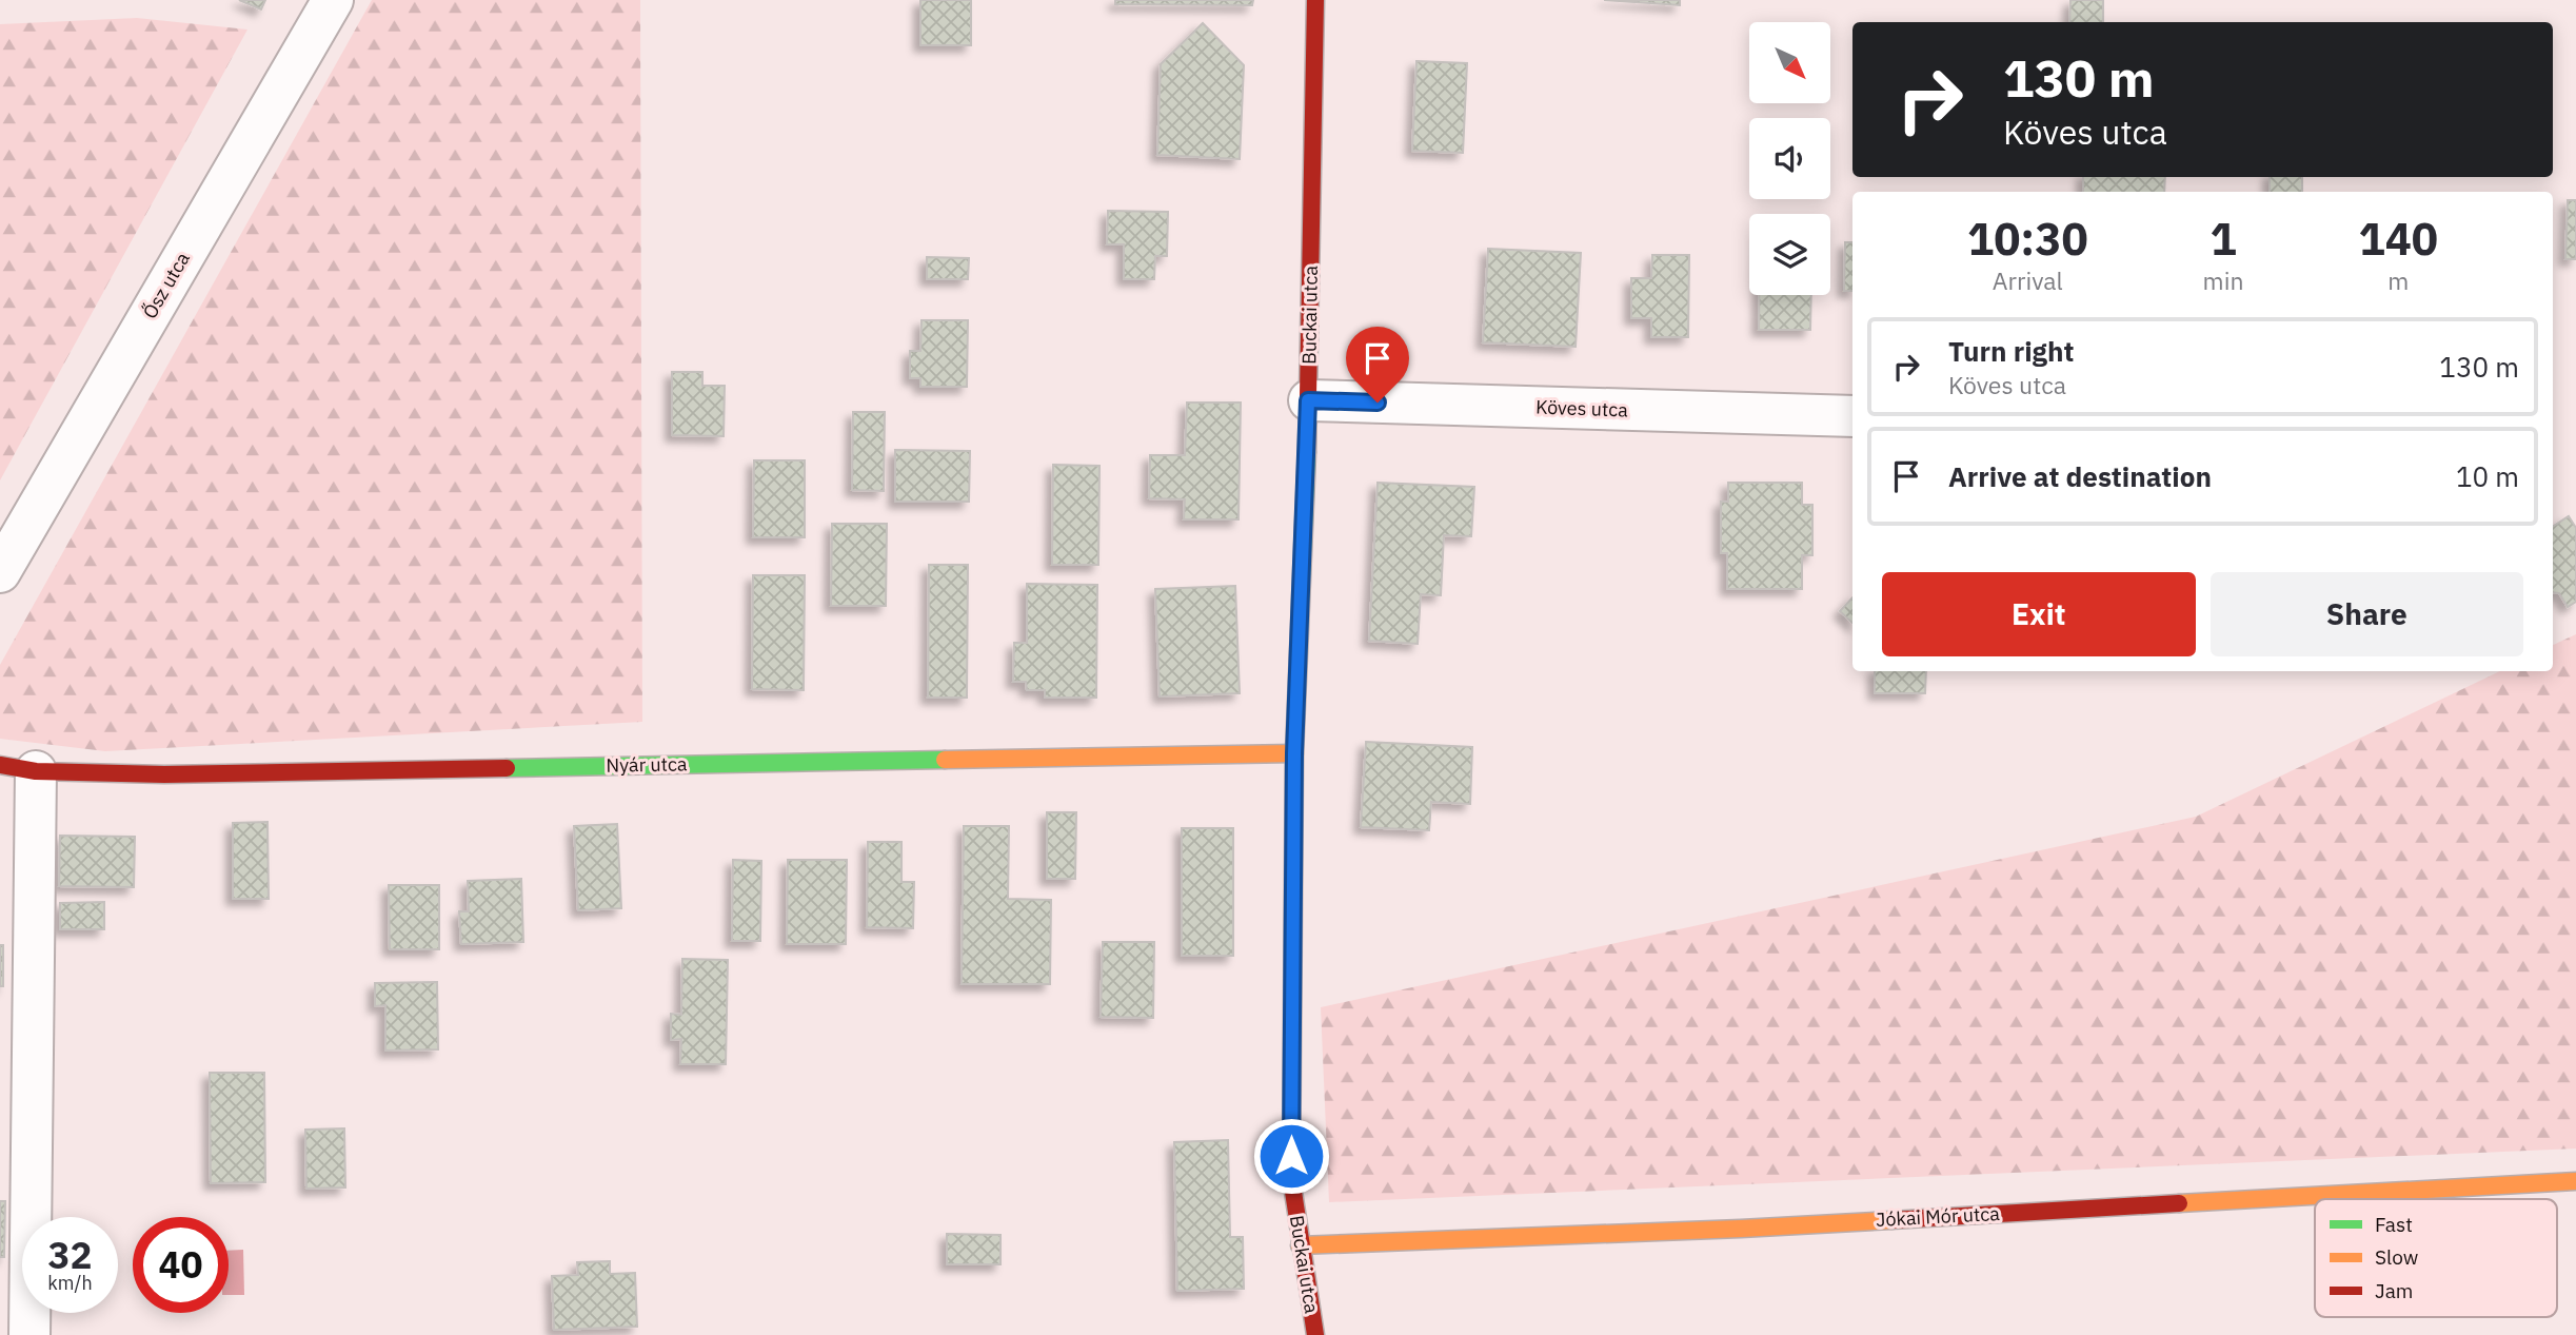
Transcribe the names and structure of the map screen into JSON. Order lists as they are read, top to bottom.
{
  "streets": {
    "street": [
      "Ősz utca",
      "Buckai utca",
      "Köves utca",
      "Nyár utca",
      "Jókai Mór utca"
    ]
  },
  "crossings": [
    ["Buckai utca", "Köves utca"],
    ["Buckai utca", "Nyár utca"],
    ["Buckai utca", "Jókai Mór utca"]
  ],
  "legend": ["Fast", "Slow", "Jam"],
  "north": "bottom right",
  "page": {
    "turn": ["130 m", "Köves utca"],
    "eta": [
      "10:30",
      "Arrival",
      "1",
      "min",
      "140",
      "m"
    ],
    "list": [
      {
        "name": "Turn right",
        "note": "Köves utca",
        "value": "130 m"
      },
      {
        "name": "Arrive at destination",
        "value": "10 m"
      }
    ],
    "buttons": ["Exit", "Share"],
    "speed": "32 km/h",
    "limit": "40"
  }
}
